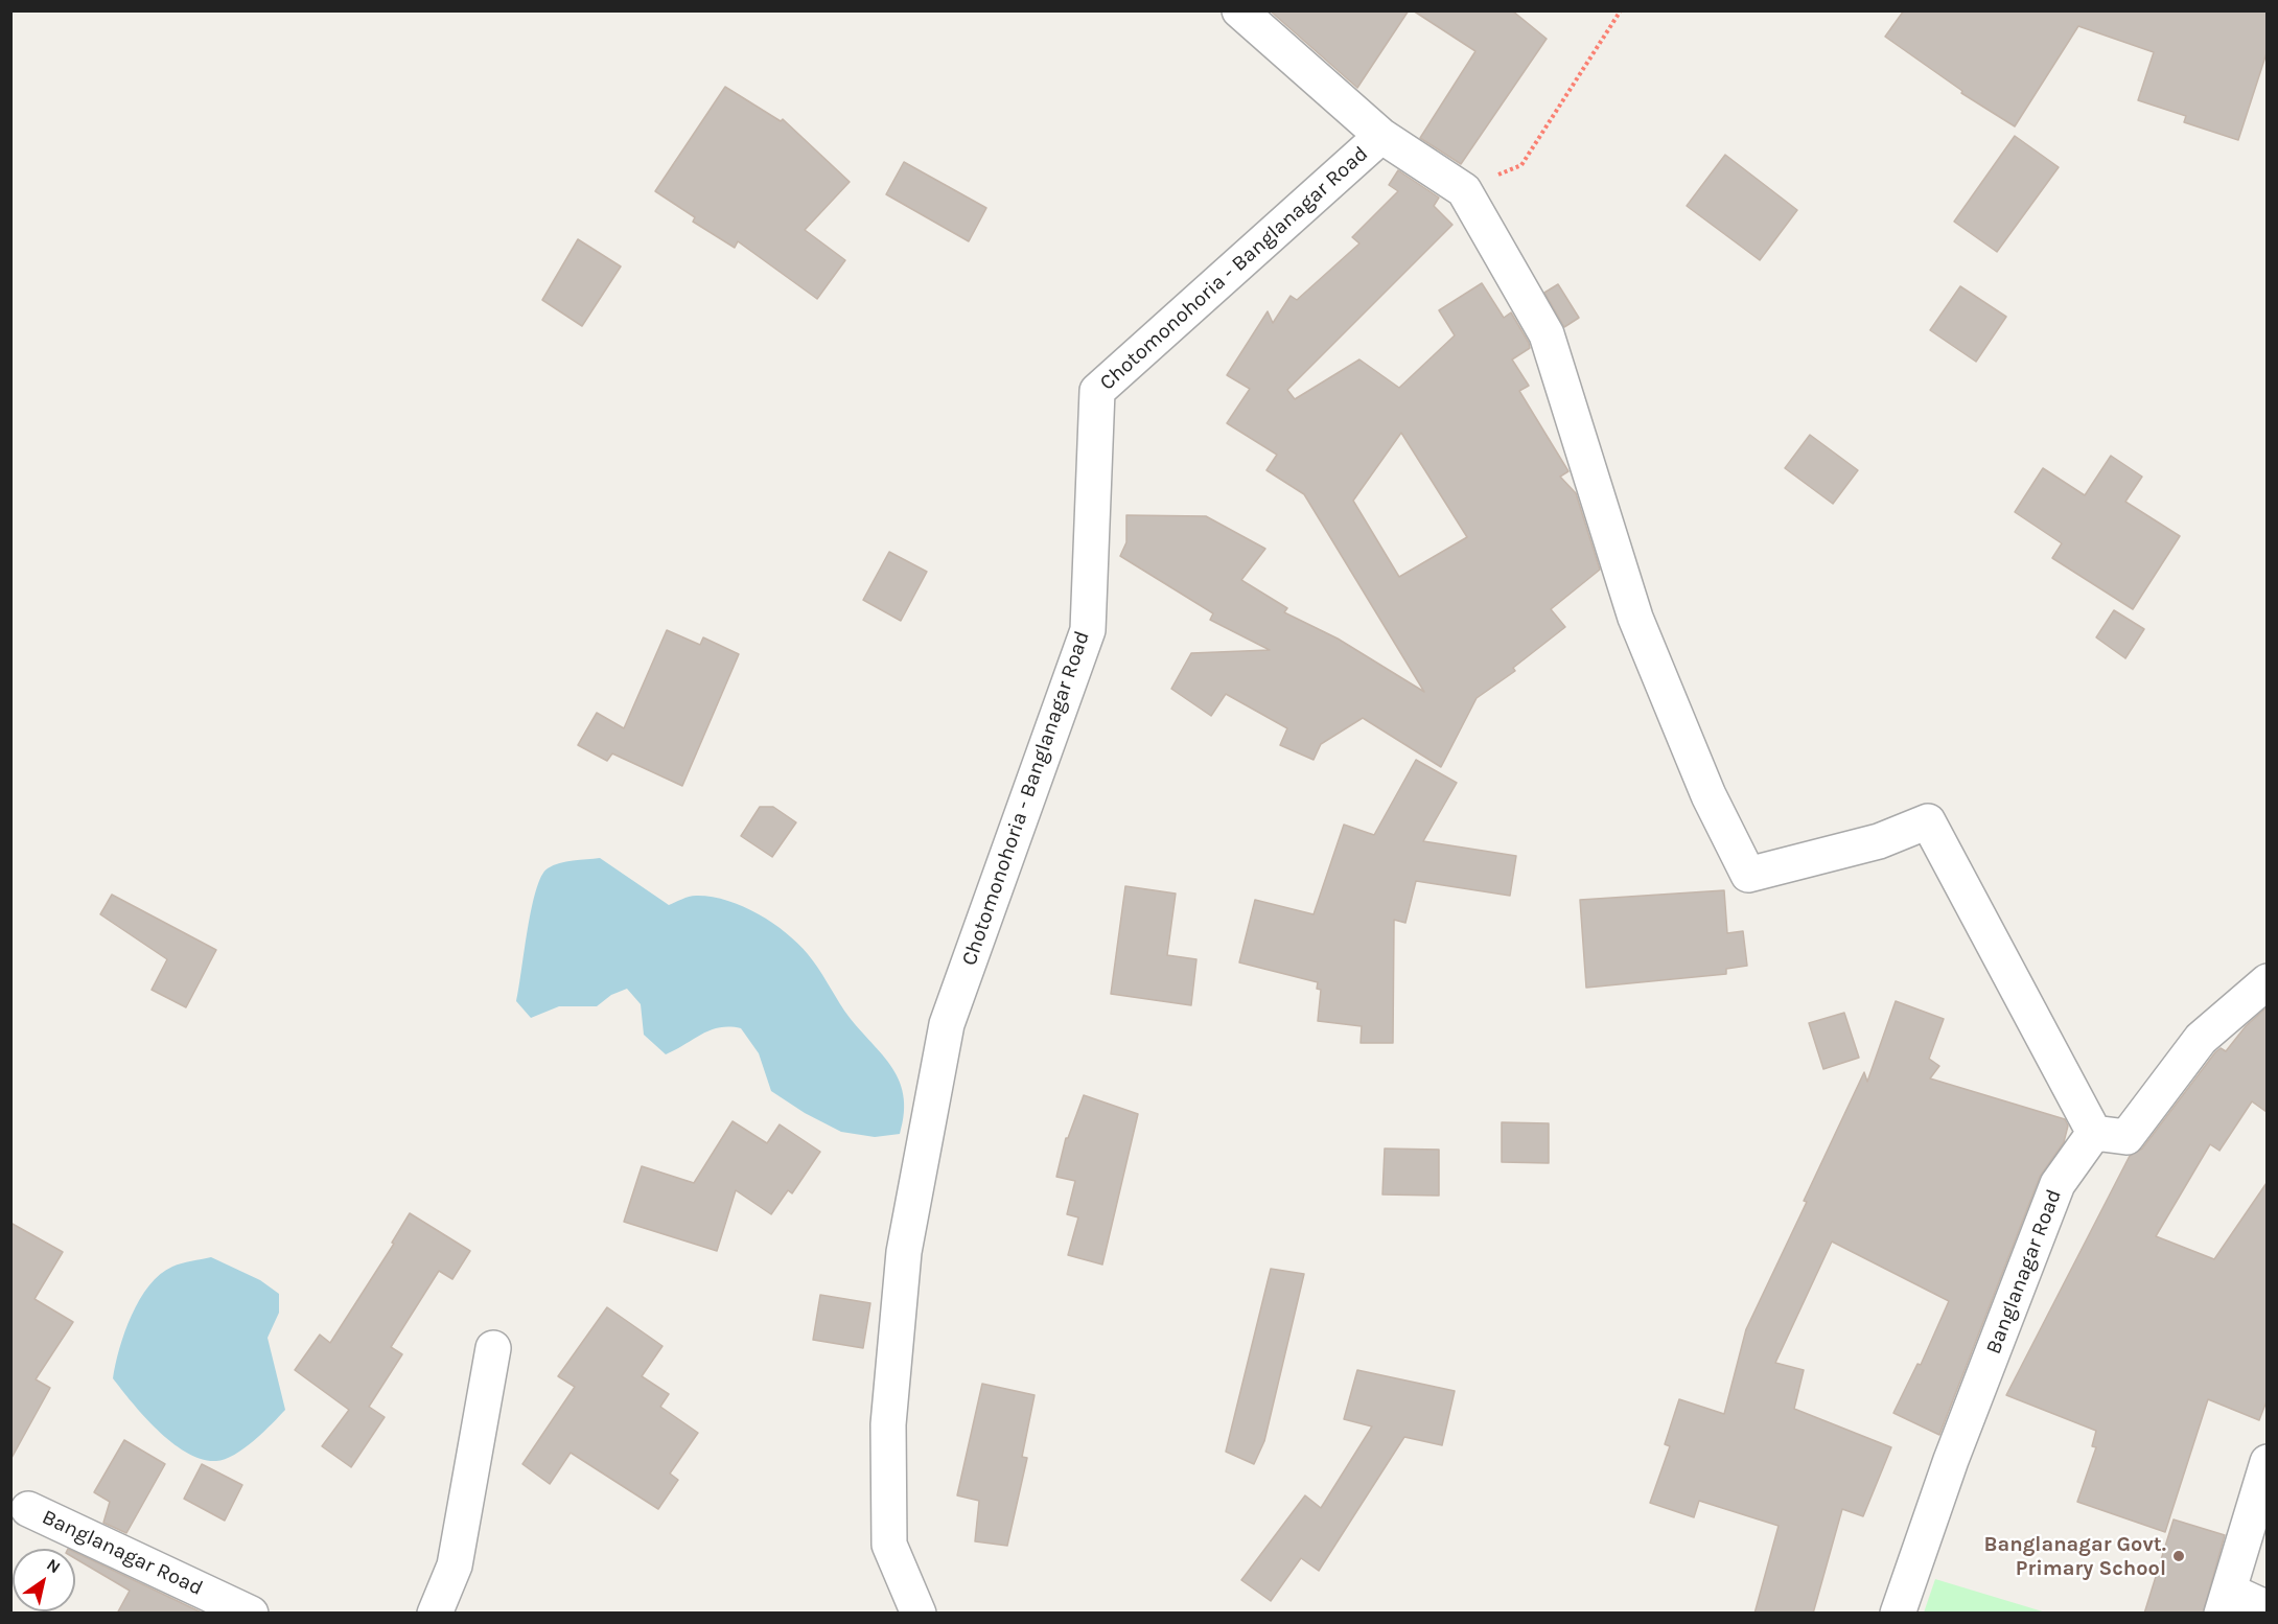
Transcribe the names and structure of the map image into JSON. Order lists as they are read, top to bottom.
{
  "streets": {
    "street": ["Chotomonohoria - Banglanagar Road", "Banglanagar Road"]
  },
  "places": ["Banglanagar Govt. Primary School"],
  "north": "top right"
}
